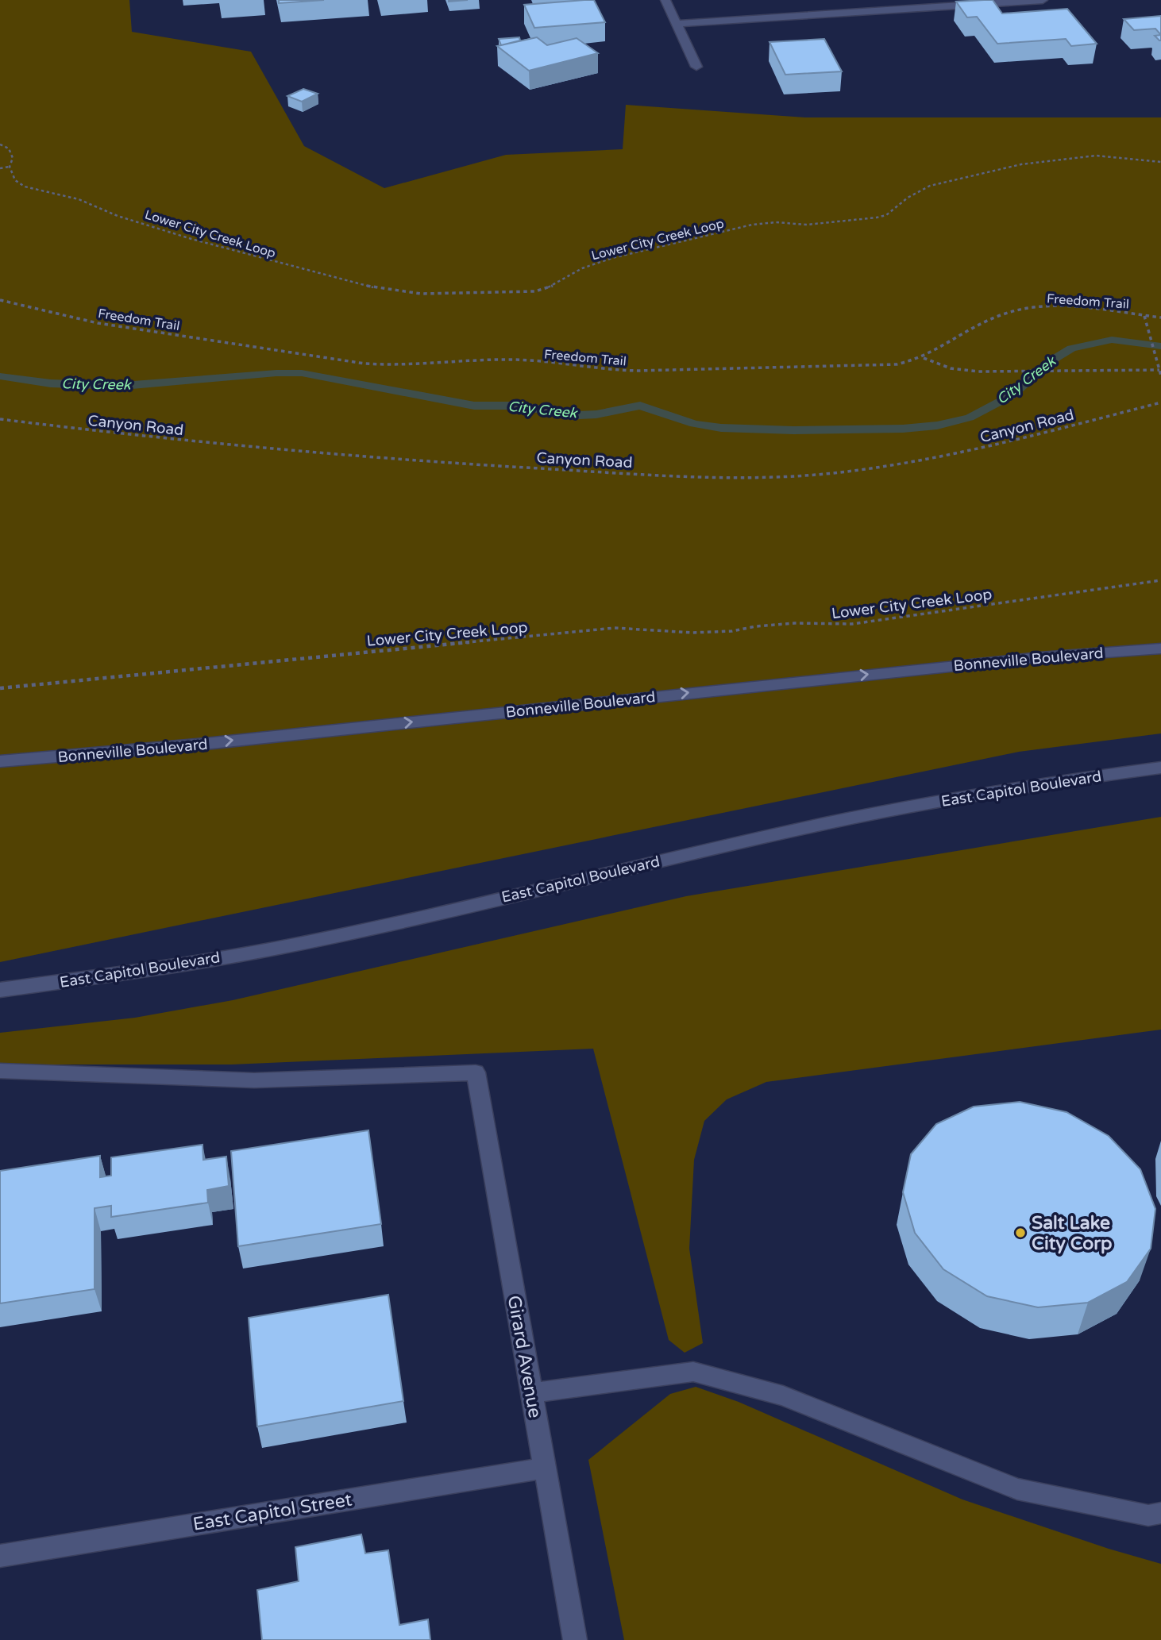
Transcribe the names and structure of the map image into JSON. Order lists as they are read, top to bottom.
{
  "streets": {
    "street": [
      "Bonneville Boulevard",
      "East Capitol Boulevard",
      "Girard Avenue",
      "East Capitol Street"
    ],
    "path": ["Lower City Creek Loop", "Freedom Trail", "Canyon Road"]
  },
  "crossings": [
    ["Girard Avenue", "East Capitol Street"]
  ],
  "one_way": ["Bonneville Boulevard"],
  "water": ["City Creek"],
  "places": ["Salt Lake City Corp"]
}
